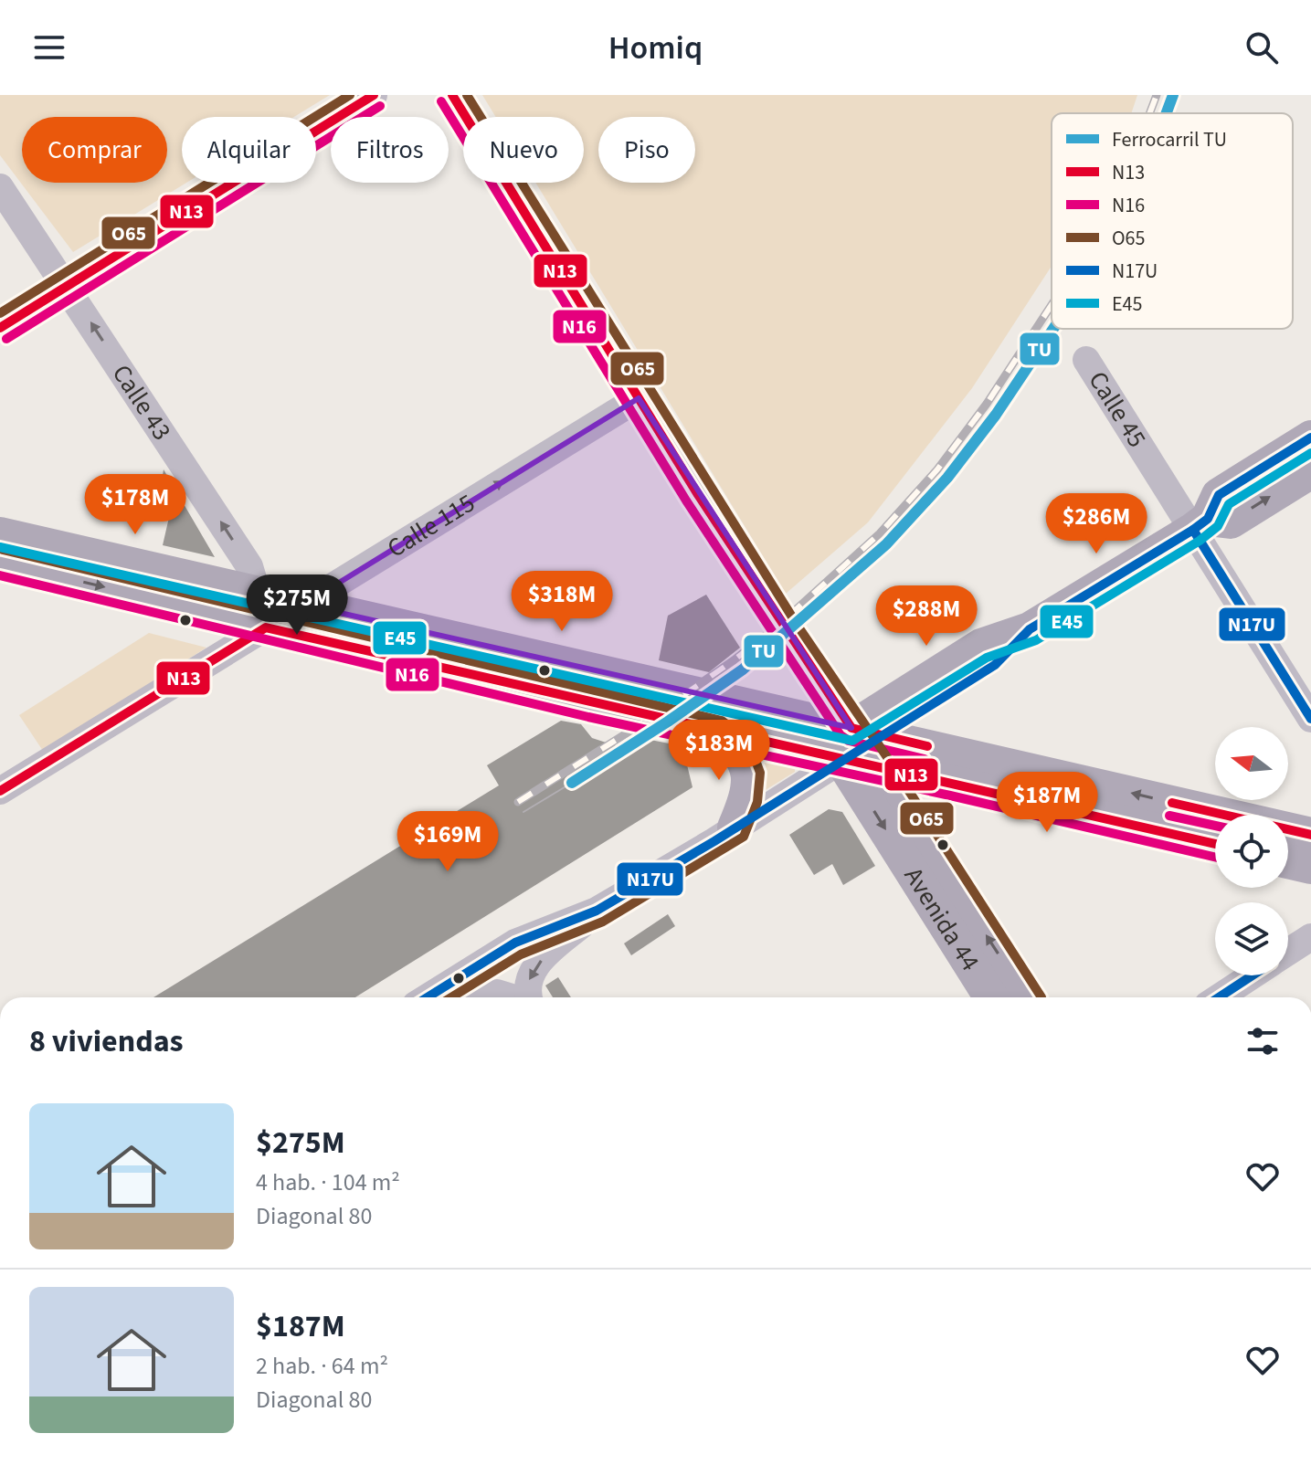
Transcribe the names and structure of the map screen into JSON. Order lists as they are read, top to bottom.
{
  "streets": {
    "main road": ["Avenida 44"],
    "street": ["Calle 43", "Calle 45", "Calle 115"]
  },
  "crossings": [
    ["Calle 43", "Calle 115"],
    ["Calle 115", "Avenida 44"]
  ],
  "one_way": ["Calle 43", "Calle 115"],
  "lines": [
    "rail line TU",
    "transit line N13",
    "transit line O65",
    "transit line N16",
    "transit line N17U",
    "transit line E45"
  ],
  "legend": [
    "Ferrocarril TU",
    "N13",
    "N16",
    "O65",
    "N17U",
    "E45"
  ],
  "north": "left",
  "page": {
    "header": "Homiq",
    "chip": [
      "Comprar",
      "Alquilar",
      "Filtros",
      "Nuevo",
      "Piso"
    ],
    "price": [
      "$178M",
      "$286M",
      "$318M",
      "$275M",
      "$288M",
      "$183M",
      "$187M",
      "$169M"
    ],
    "heading": "8 viviendas",
    "list": [
      {
        "name": "$275M",
        "note": "4 hab. · 104 m² · Diagonal 80"
      },
      {
        "name": "$187M",
        "note": "2 hab. · 64 m² · Diagonal 80"
      }
    ]
  }
}
